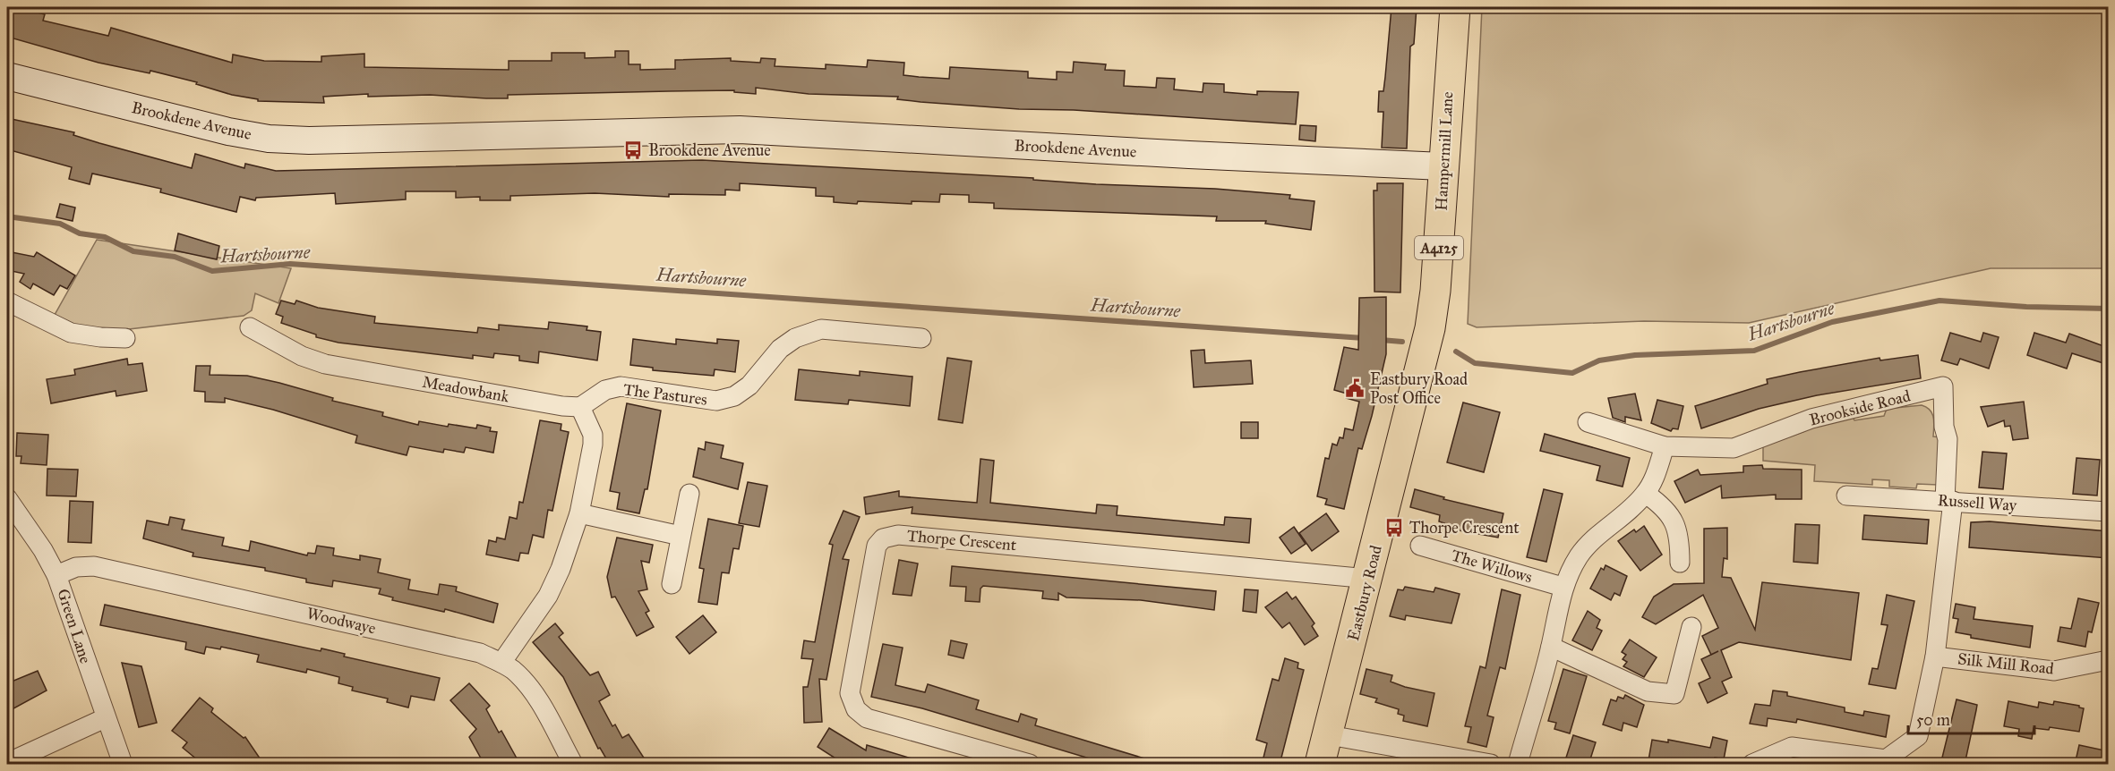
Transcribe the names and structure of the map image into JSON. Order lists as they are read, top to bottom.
{
  "streets": {
    "main road": [
      "Brookdene Avenue",
      "Hampermill Lane",
      "A4125",
      "Eastbury Road"
    ],
    "street": [
      "Meadowbank",
      "The Pastures",
      "Brookside Road",
      "Russell Way",
      "Thorpe Crescent",
      "The Willows",
      "Woodwaye",
      "Green Lane",
      "Silk Mill Road"
    ]
  },
  "crossings": [
    ["Brookdene Avenue", "Hampermill Lane"],
    ["Hampermill Lane", "Eastbury Road"],
    ["Meadowbank", "The Pastures"],
    ["Brookside Road", "Russell Way"],
    ["Brookside Road", "Silk Mill Road"],
    ["Russell Way", "Silk Mill Road"],
    ["Thorpe Crescent", "Eastbury Road"],
    ["Woodwaye", "Green Lane"]
  ],
  "water": ["Hartsbourne"],
  "places": {
    "bus stop": ["Brookdene Avenue", "Thorpe Crescent"],
    "public building": ["Eastbury Road Post Office"]
  },
  "scale_bar": "50 m"
}
